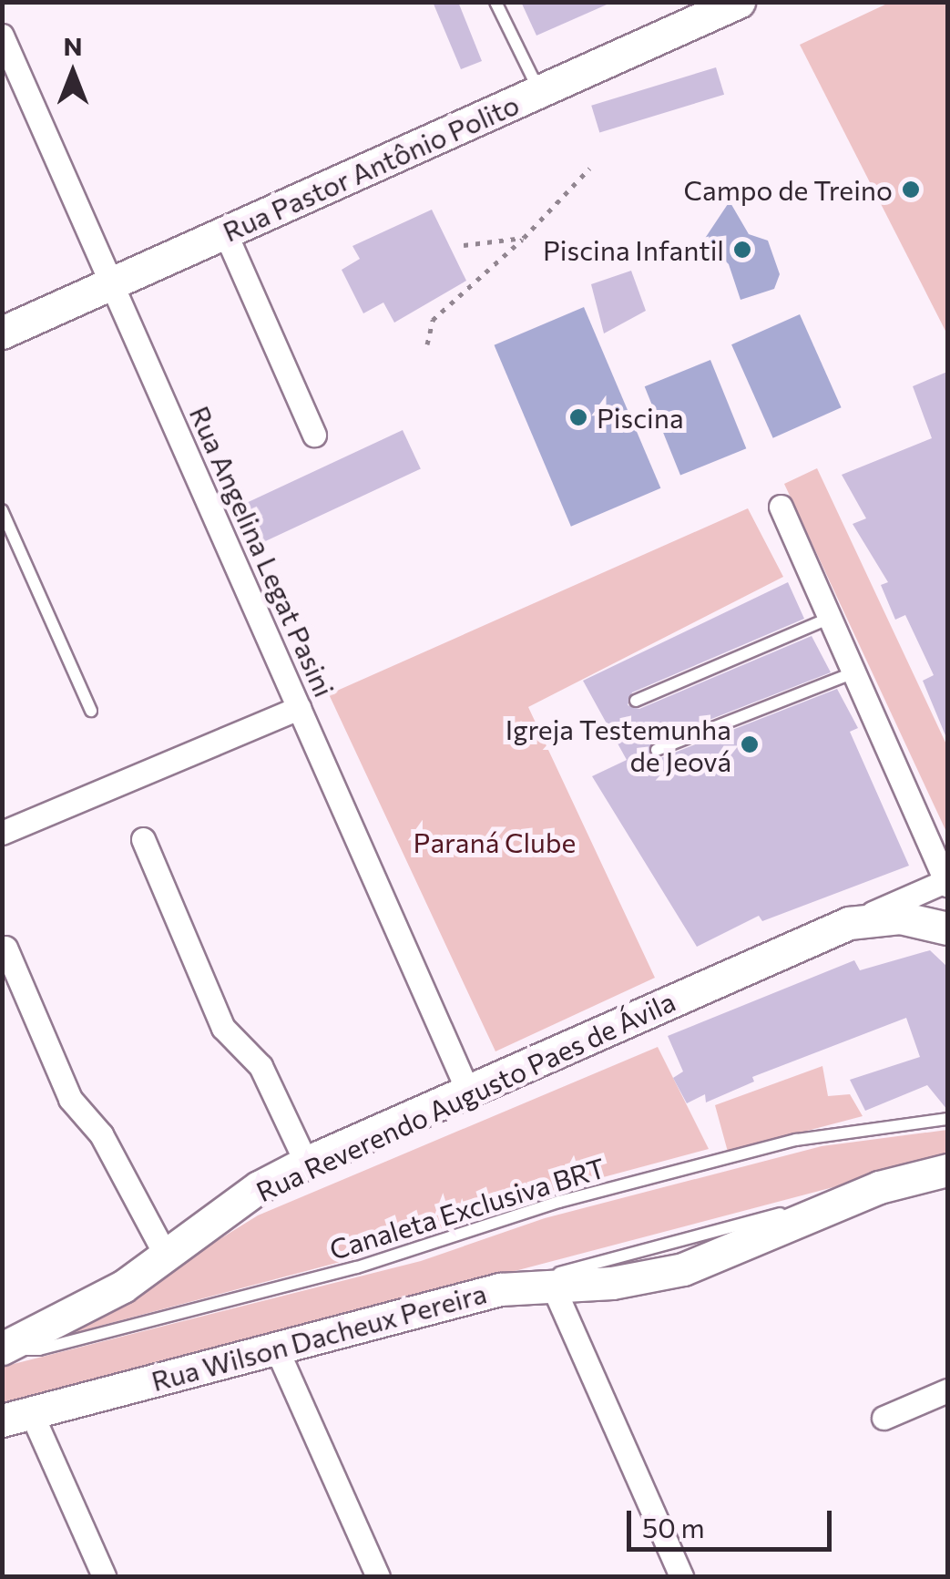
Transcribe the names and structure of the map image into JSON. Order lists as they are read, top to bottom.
{
  "streets": {
    "main road": ["Rua Pastor Antônio Polito", "Rua Reverendo Augusto Paes de Ávila", "Rua Wilson Dacheux Pereira"],
    "street": ["Rua Angelina Legat Pasini"],
    "lane": ["Canaleta Exclusiva BRT"]
  },
  "crossings": [
    ["Rua Pastor Antônio Polito", "Rua Angelina Legat Pasini"],
    ["Rua Angelina Legat Pasini", "Rua Reverendo Augusto Paes de Ávila"],
    ["Rua Reverendo Augusto Paes de Ávila", "Canaleta Exclusiva BRT"]
  ],
  "parks": ["Paraná Clube"],
  "places": [
    "Campo de Treino",
    "Piscina Infantil",
    "Piscina",
    "Igreja Testemunha de Jeová"
  ],
  "scale_bar": "50 m",
  "north": "top"
}
